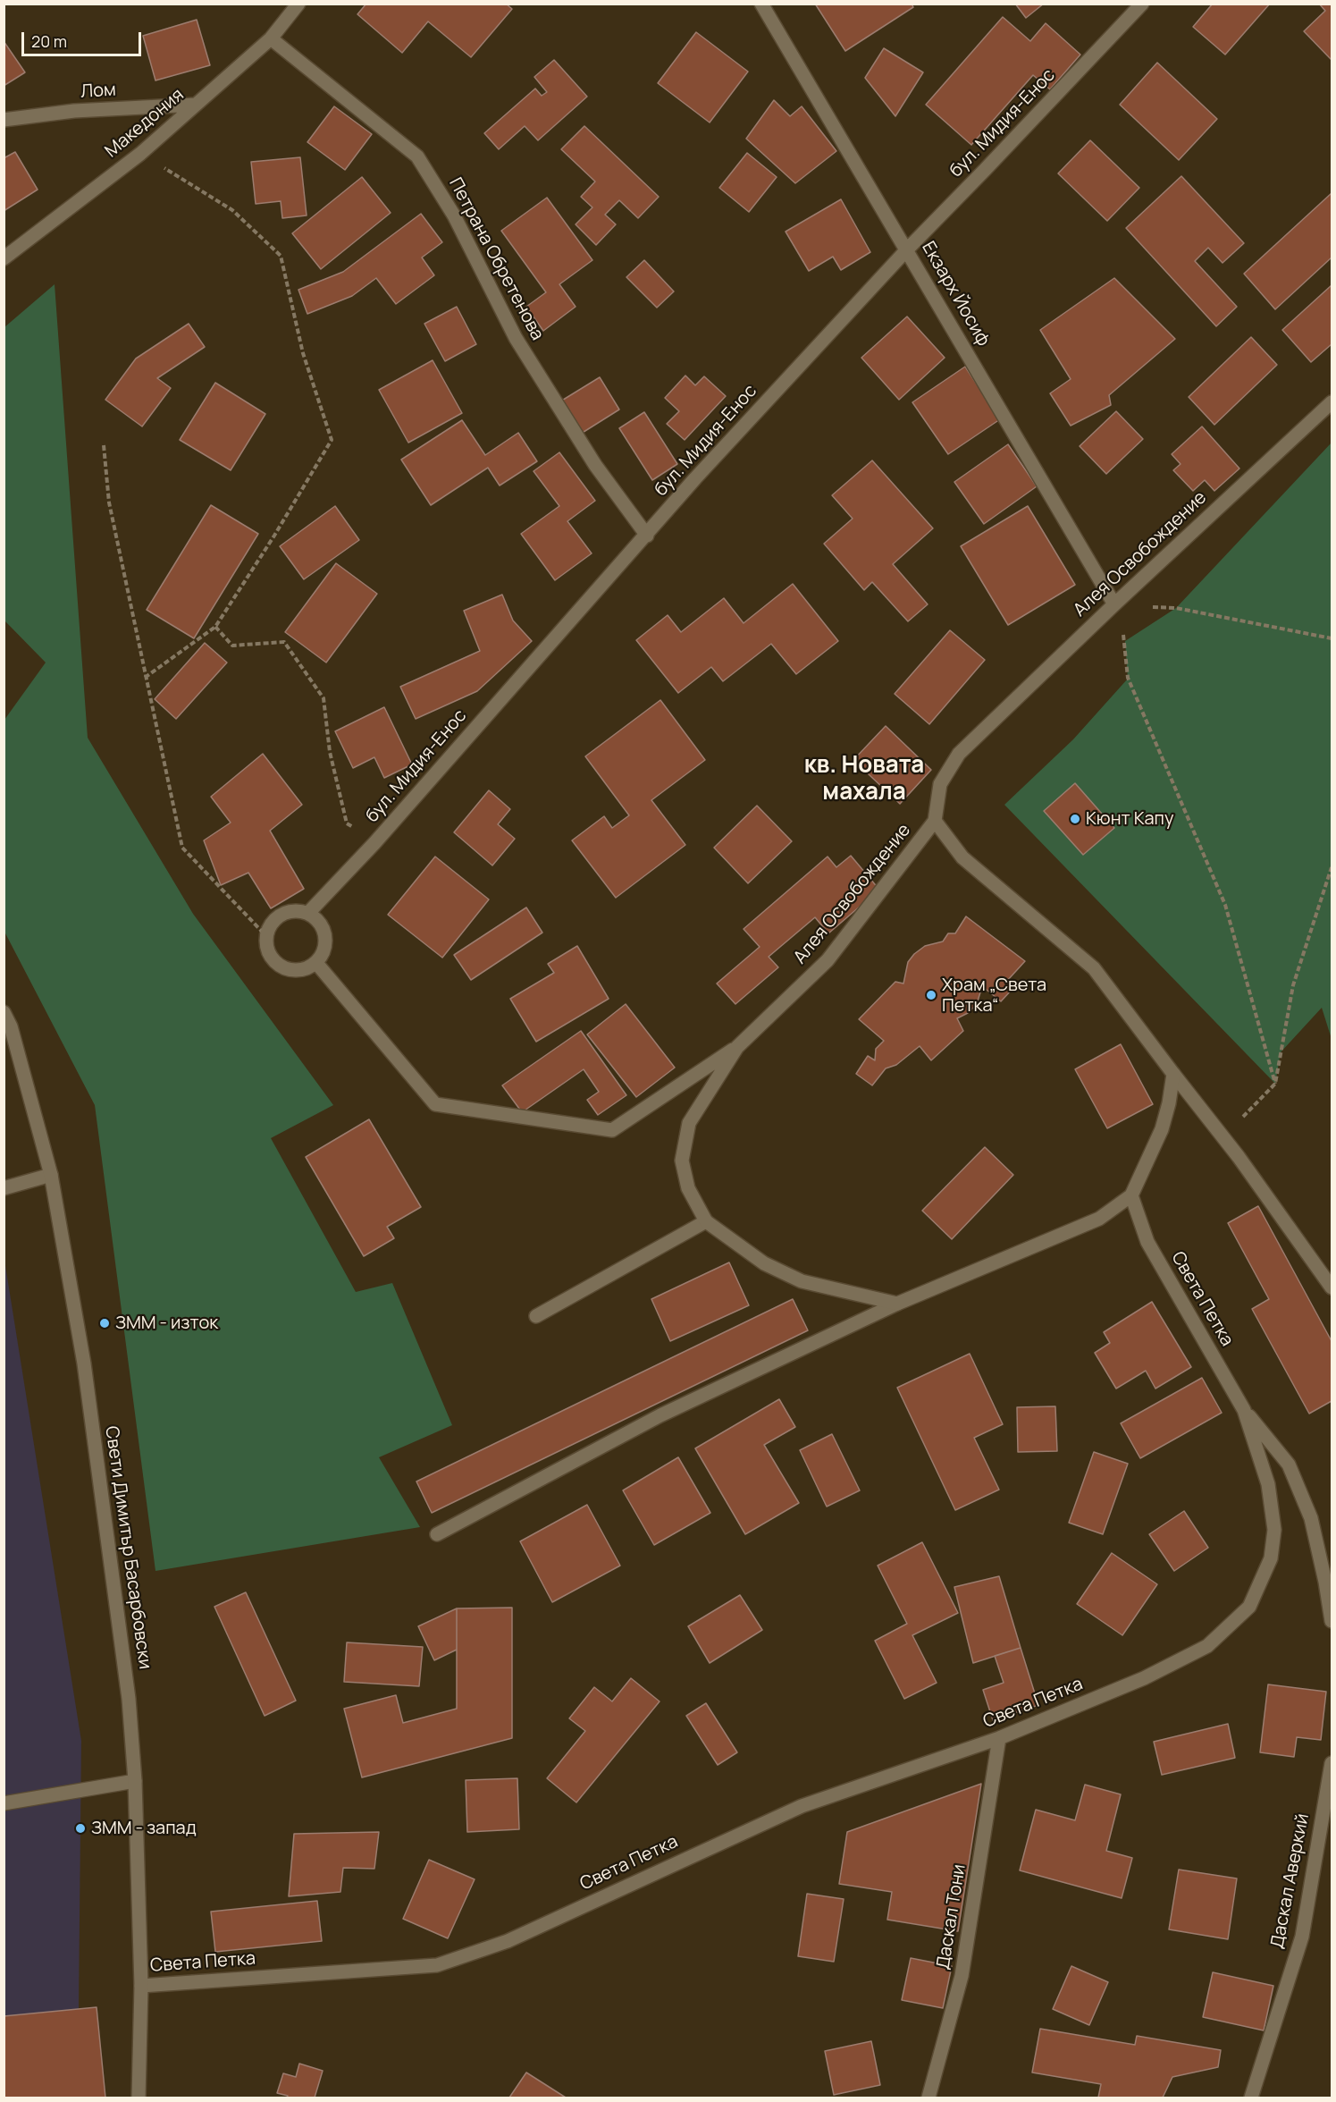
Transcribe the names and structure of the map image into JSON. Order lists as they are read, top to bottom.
{
  "streets": {
    "street": [
      "Лом",
      "Македония",
      "бул. Мидия-Енос",
      "Петрана Обретенова",
      "Екзарх Йосиф",
      "Алея Освобождение",
      "Света Петка",
      "Свети Димитър Басарбовски",
      "Даскал Аверкий",
      "Даскал Тони"
    ]
  },
  "crossings": [
    ["Лом", "Македония"],
    ["Македония", "Петрана Обретенова"],
    ["бул. Мидия-Енос", "Петрана Обретенова"],
    ["бул. Мидия-Енос", "Екзарх Йосиф"],
    ["Екзарх Йосиф", "Алея Освобождение"],
    ["Света Петка", "Свети Димитър Басарбовски"],
    ["Света Петка", "Даскал Тони"]
  ],
  "districts": ["кв. Новата махала"],
  "places": [
    "Кюнт Капу",
    "Храм „Света Петка“",
    "ЗММ - изток",
    "ЗММ - запад"
  ],
  "scale_bar": "20 m"
}
